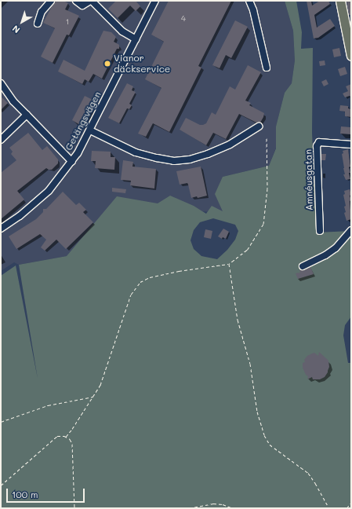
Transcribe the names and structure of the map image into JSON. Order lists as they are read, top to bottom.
{
  "streets": {
    "street": ["Getängsvägen", "Amnéusgatan"]
  },
  "places": ["Vianor däckservice"],
  "house_numbers": ["4", "1"],
  "scale_bar": "100 m",
  "north": "bottom left"
}
